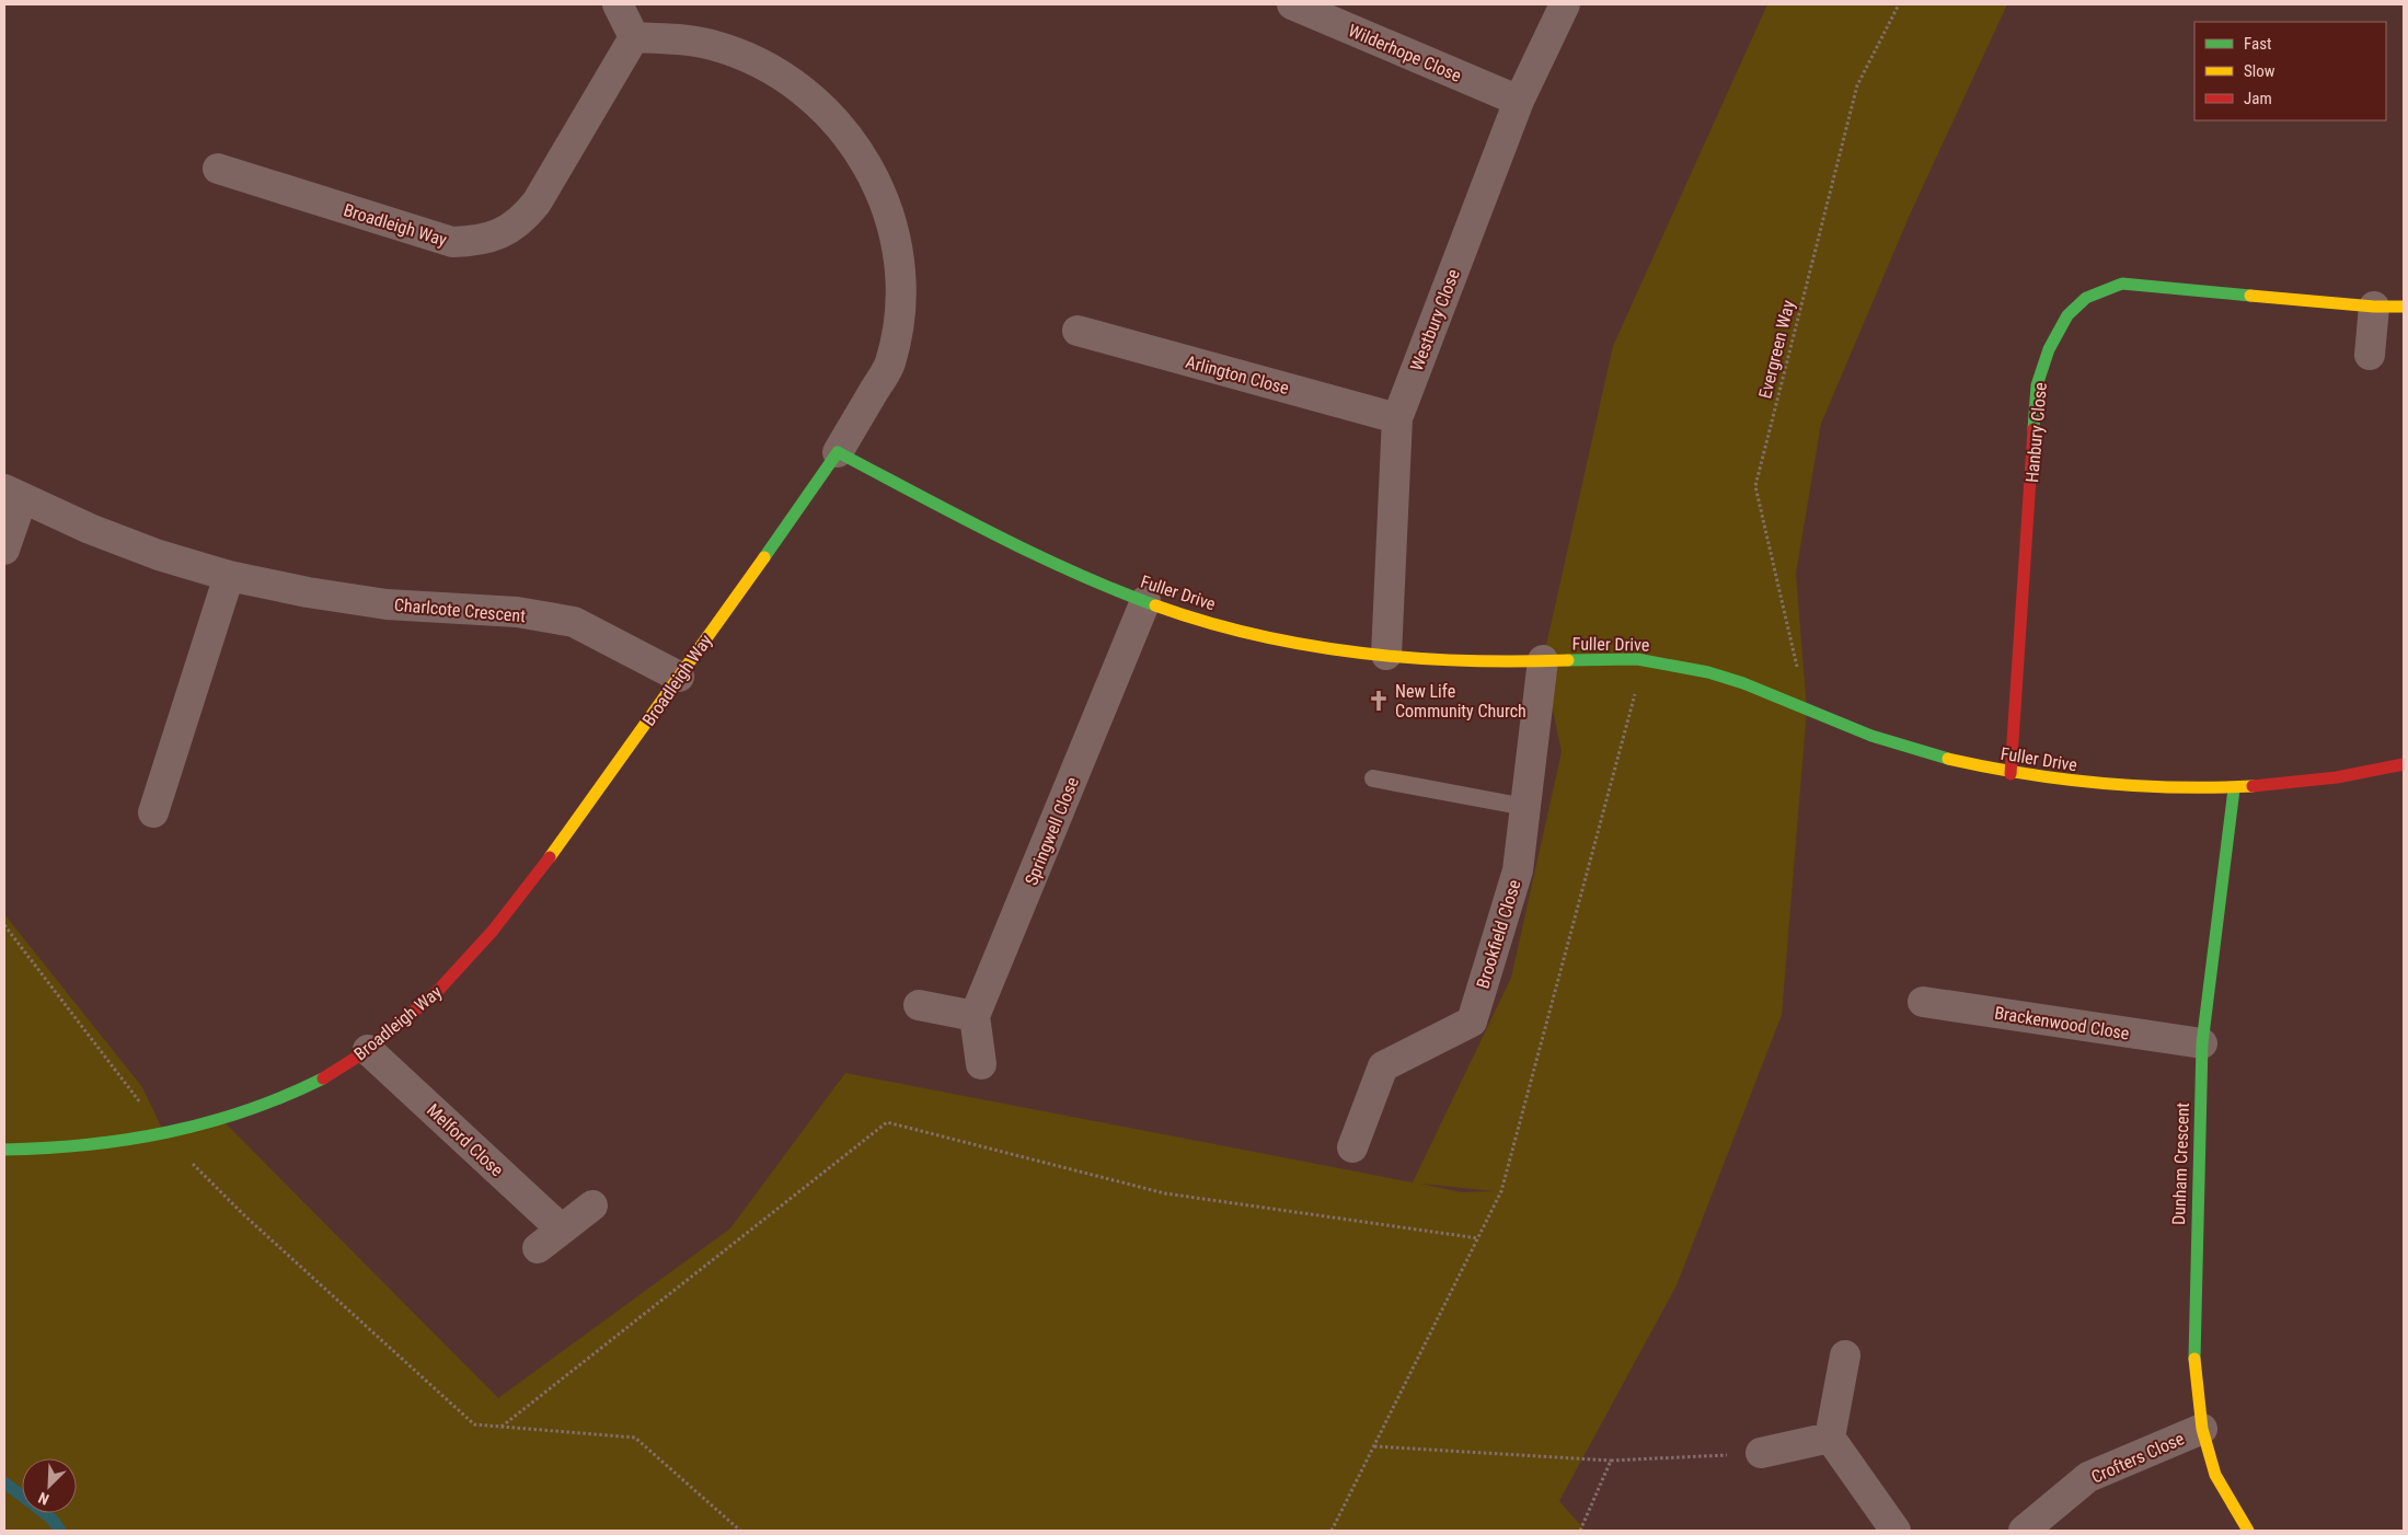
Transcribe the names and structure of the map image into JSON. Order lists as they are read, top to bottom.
{
  "streets": {
    "street": [
      "Wilderhope Close",
      "Broadleigh Way",
      "Westbury Close",
      "Arlington Close",
      "Hanbury Close",
      "Fuller Drive",
      "Charlcote Crescent",
      "Springwell Close",
      "Brookfield Close",
      "Brackenwood Close",
      "Melford Close",
      "Dunham Crescent",
      "Crofters Close"
    ],
    "path": ["Evergreen Way"]
  },
  "crossings": [
    ["Wilderhope Close", "Westbury Close"],
    ["Broadleigh Way", "Fuller Drive"],
    ["Broadleigh Way", "Charlcote Crescent"],
    ["Broadleigh Way", "Melford Close"],
    ["Westbury Close", "Arlington Close"],
    ["Westbury Close", "Fuller Drive"],
    ["Evergreen Way", "Fuller Drive"],
    ["Hanbury Close", "Fuller Drive"],
    ["Fuller Drive", "Springwell Close"],
    ["Fuller Drive", "Brookfield Close"],
    ["Fuller Drive", "Dunham Crescent"],
    ["Brackenwood Close", "Dunham Crescent"],
    ["Dunham Crescent", "Crofters Close"]
  ],
  "places": {
    "church": ["New Life Community Church"]
  },
  "legend": ["Fast", "Slow", "Jam"],
  "north": "bottom left"
}
